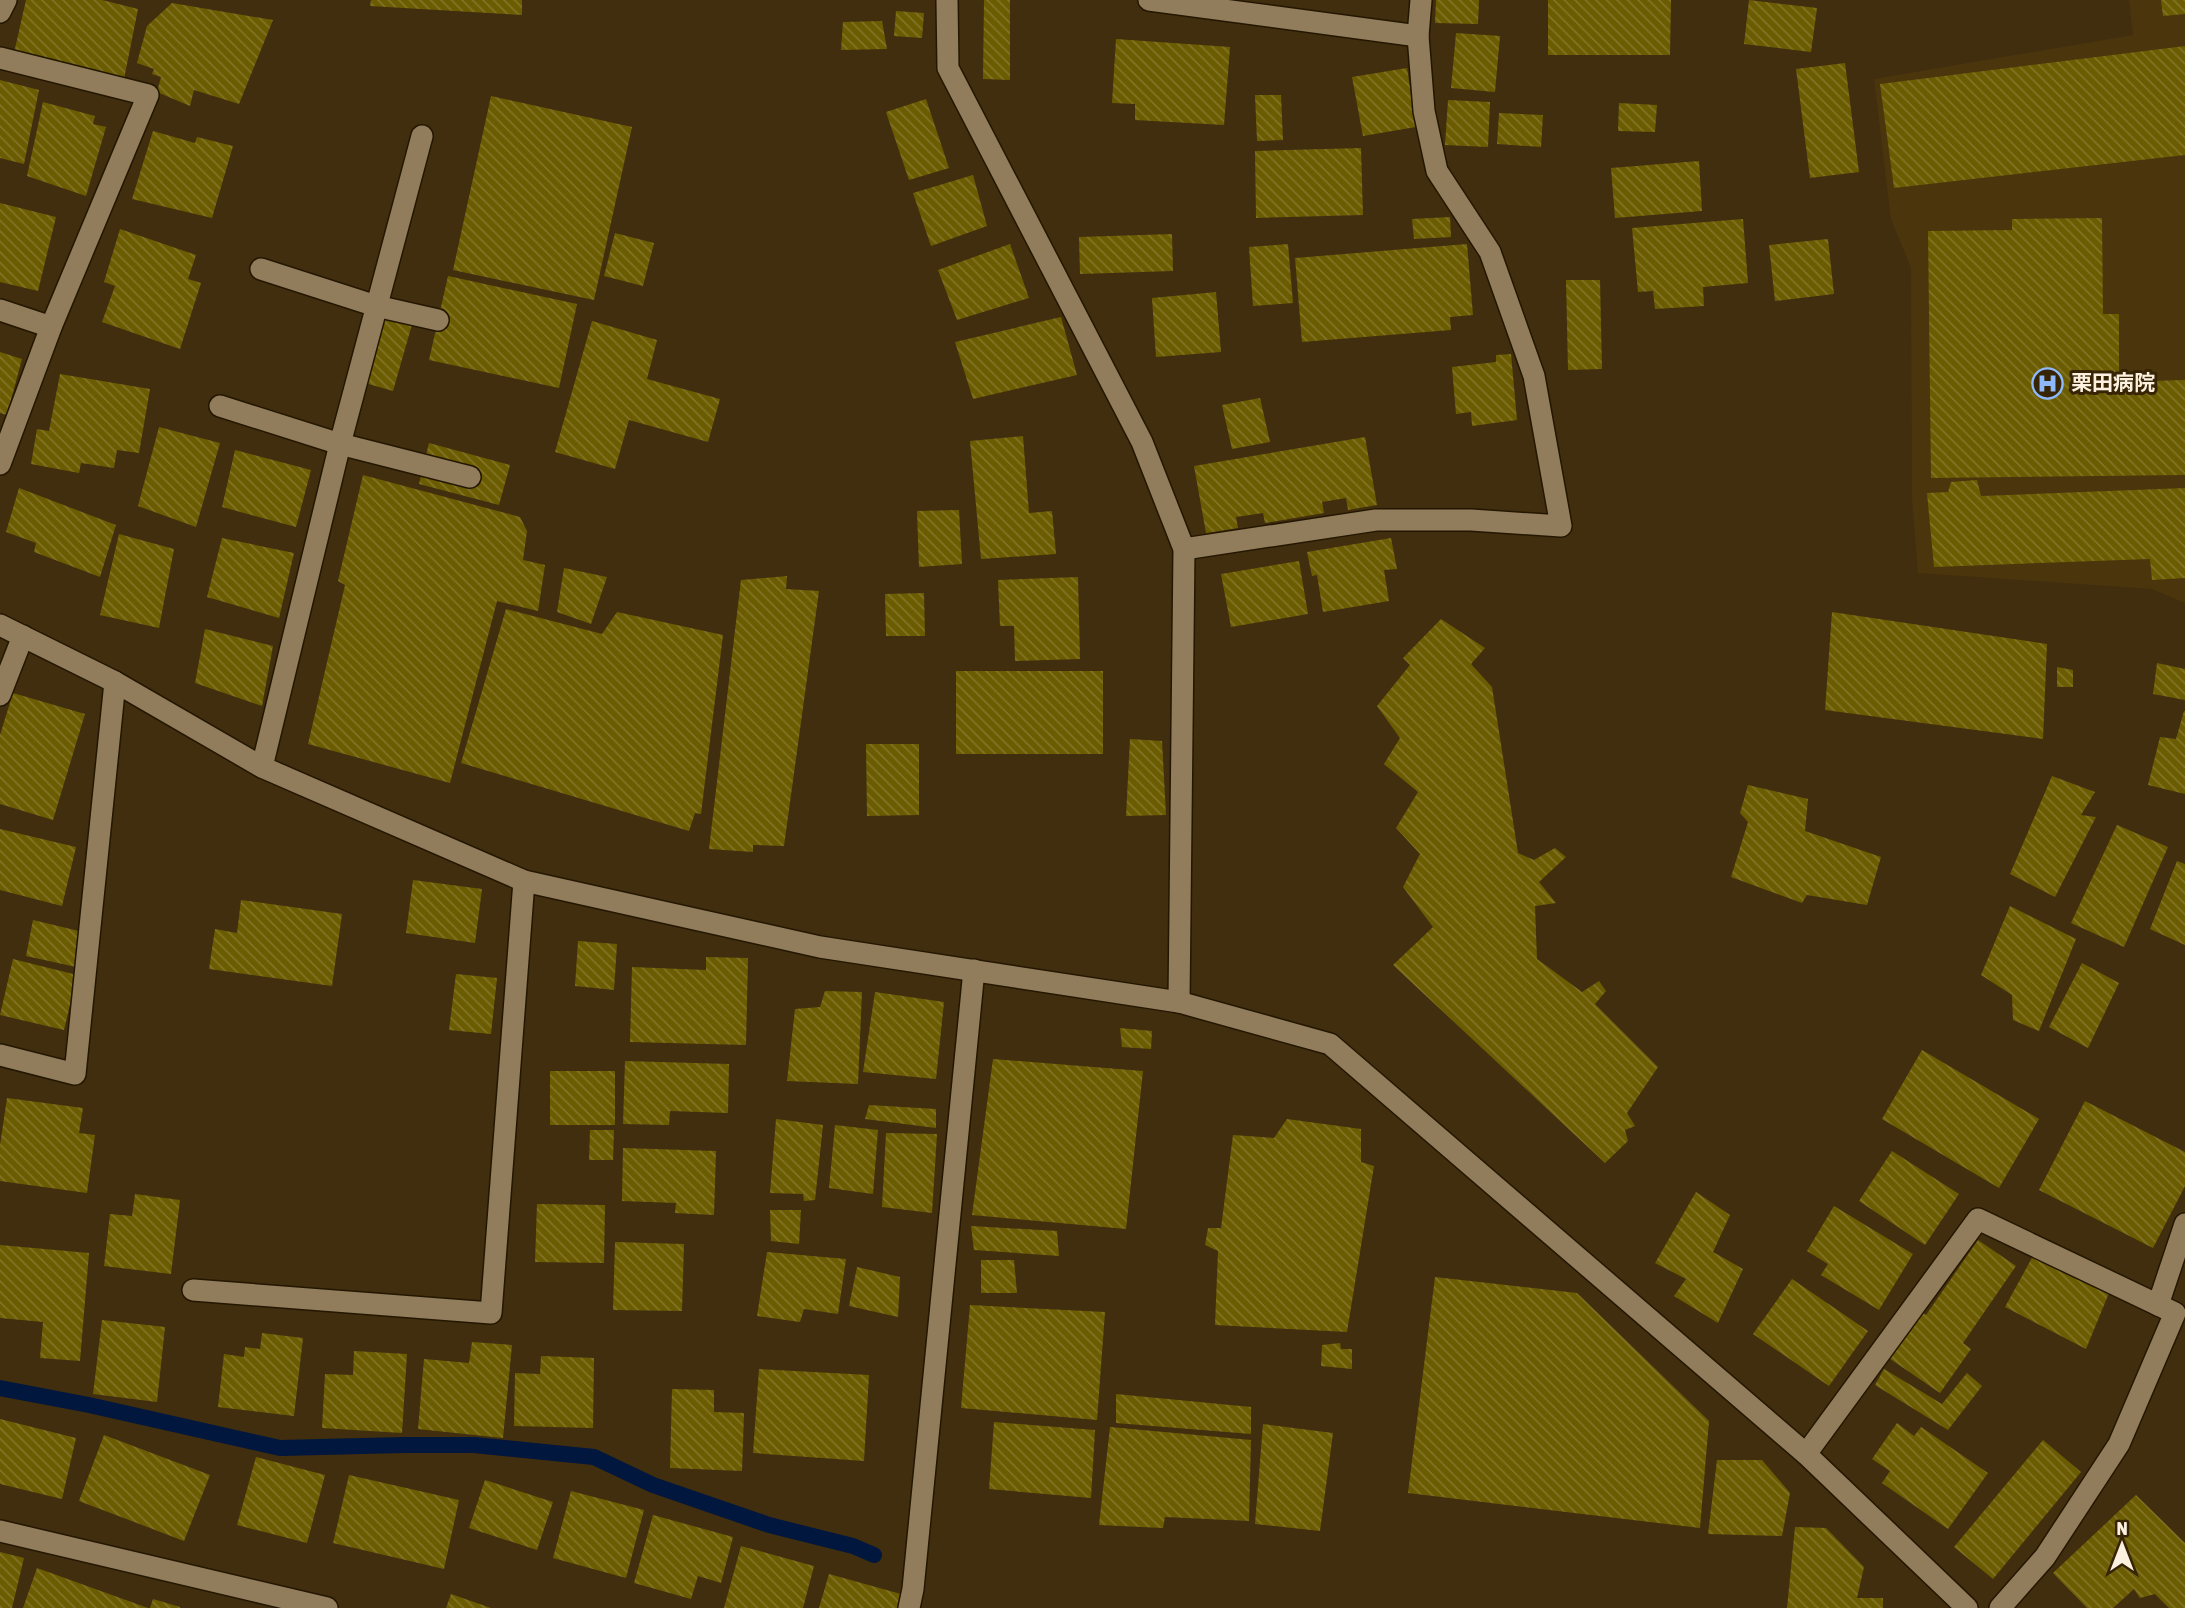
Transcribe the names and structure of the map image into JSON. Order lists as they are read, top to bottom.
{
  "places": {
    "hospital": ["栗田病院"]
  },
  "north": "top"
}
